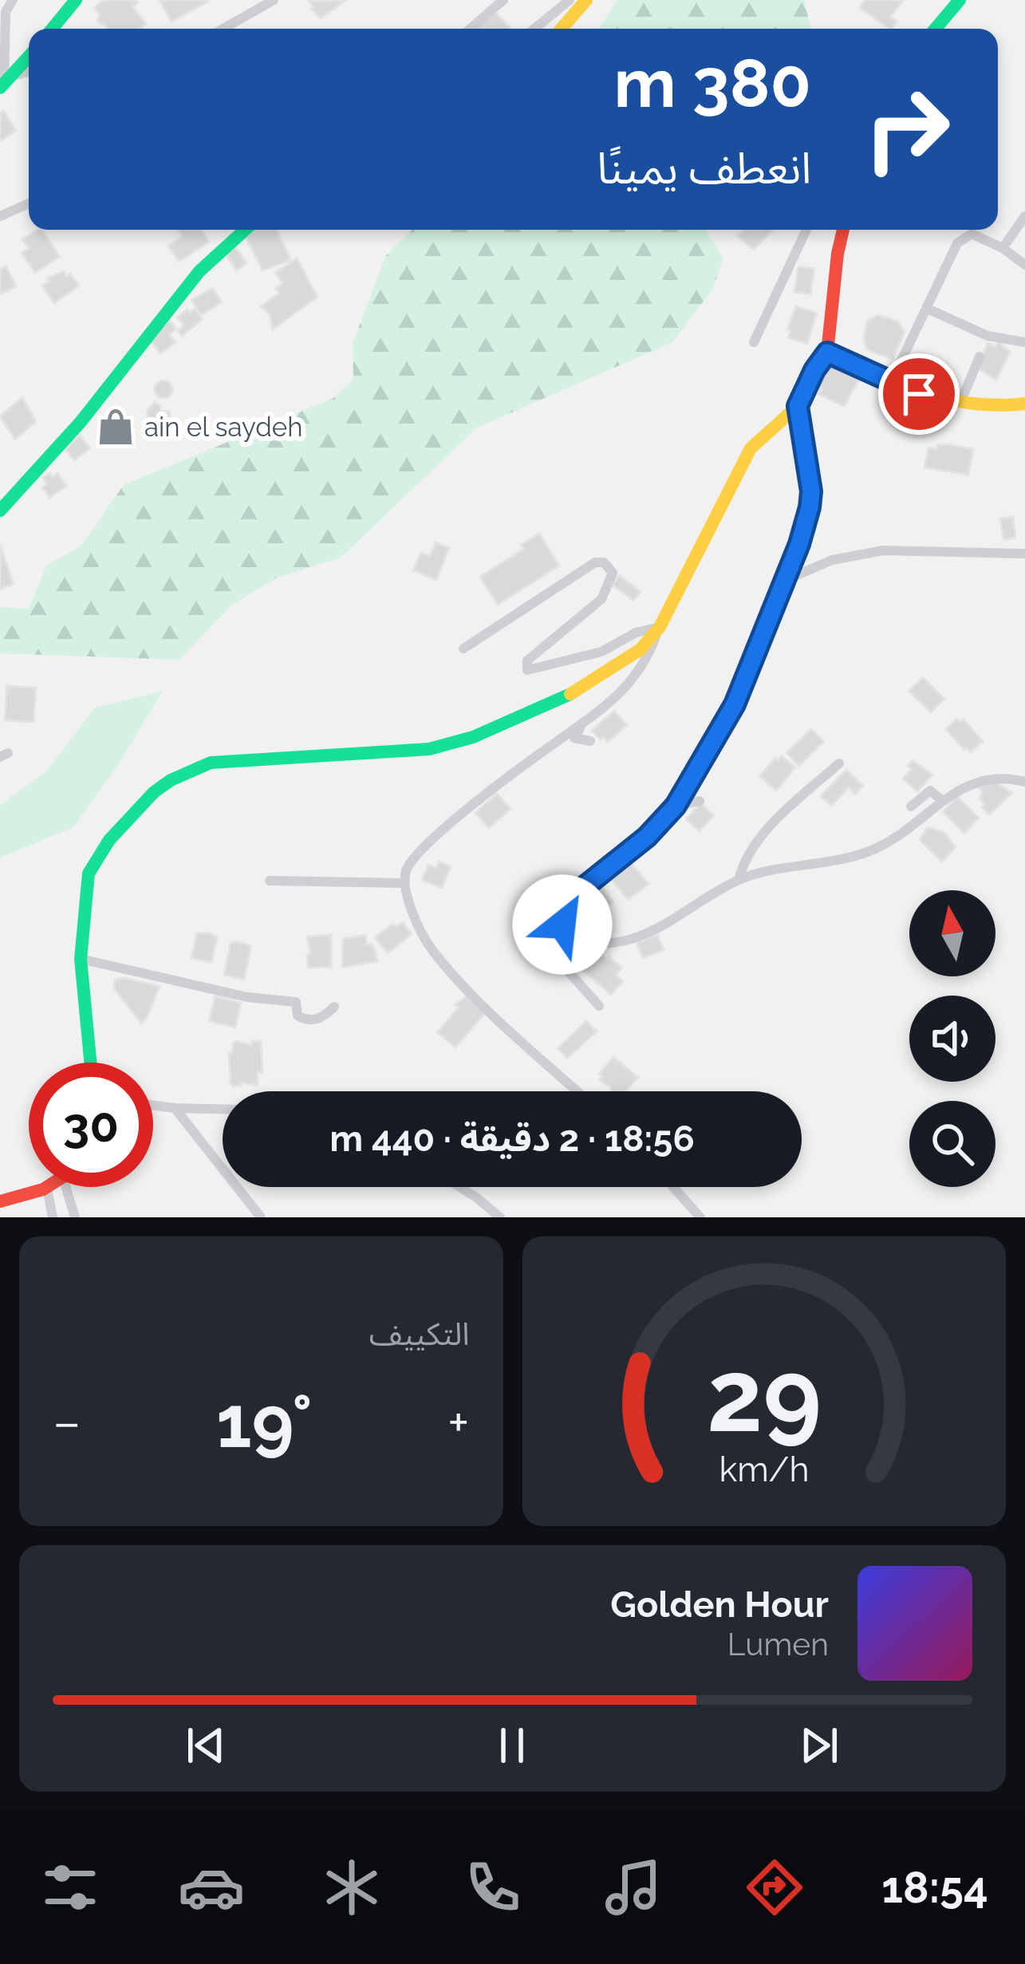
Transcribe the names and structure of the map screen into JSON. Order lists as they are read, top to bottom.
{
  "places": {
    "shop": ["ain el saydeh"]
  },
  "north": "top",
  "page": {
    "turn": ["380 m", "انعطف يمينًا"],
    "limit": "30",
    "trip": "18:56 · 2 دقيقة · 440 m",
    "tile": "التكييف",
    "heat": ["−", "19°", "+"],
    "song": ["Golden Hour", "Lumen"],
    "tabs": "18:54",
    "gauge": ["29", "km/h"]
  }
}
